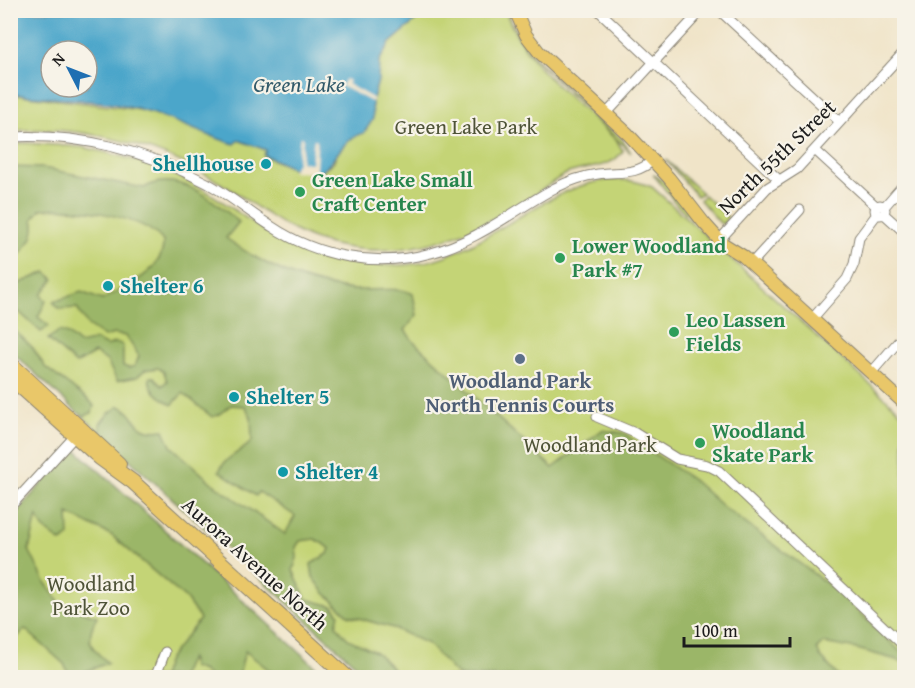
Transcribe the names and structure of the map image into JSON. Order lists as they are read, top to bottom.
{
  "streets": {
    "highway": ["Aurora Avenue North"],
    "street": ["North 55th Street"]
  },
  "water": ["Green Lake"],
  "parks": ["Green Lake Park", "Woodland Park", "Woodland Park Zoo"],
  "places": [
    "Shellhouse",
    "Green Lake Small Craft Center",
    "Lower Woodland Park #7",
    "Shelter 6",
    "Leo Lassen Fields",
    "Woodland Park North Tennis Courts",
    "Shelter 5",
    "Woodland Skate Park",
    "Shelter 4"
  ],
  "scale_bar": "100 m",
  "north": "top left"
}
